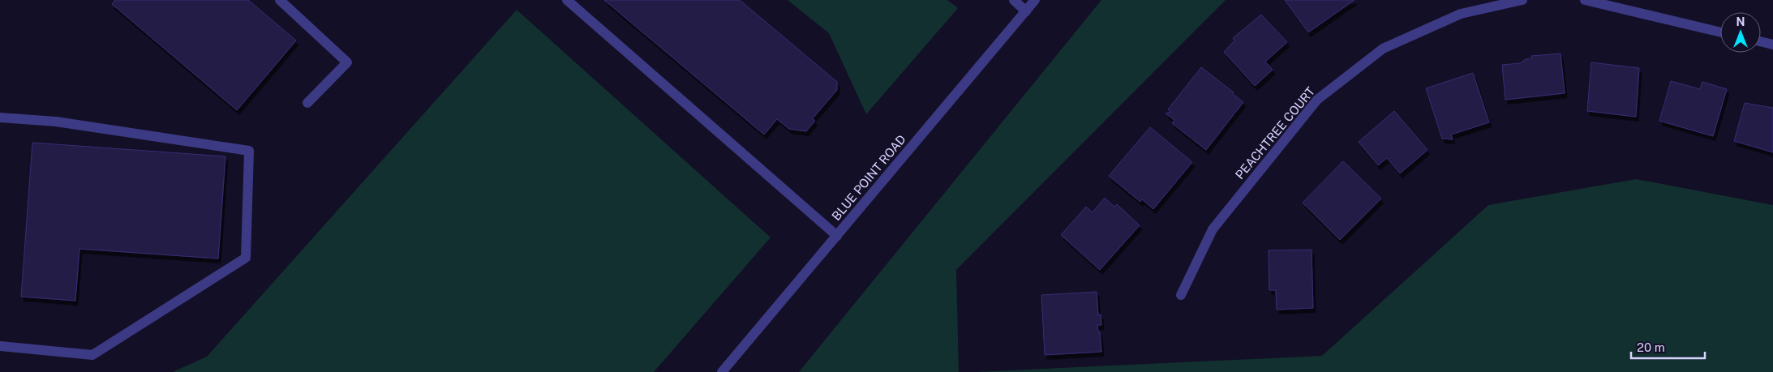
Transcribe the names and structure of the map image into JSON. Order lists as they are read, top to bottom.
{
  "streets": {
    "street": ["PEACHTREE COURT", "BLUE POINT ROAD"]
  },
  "scale_bar": "20 m",
  "north": "top"
}
